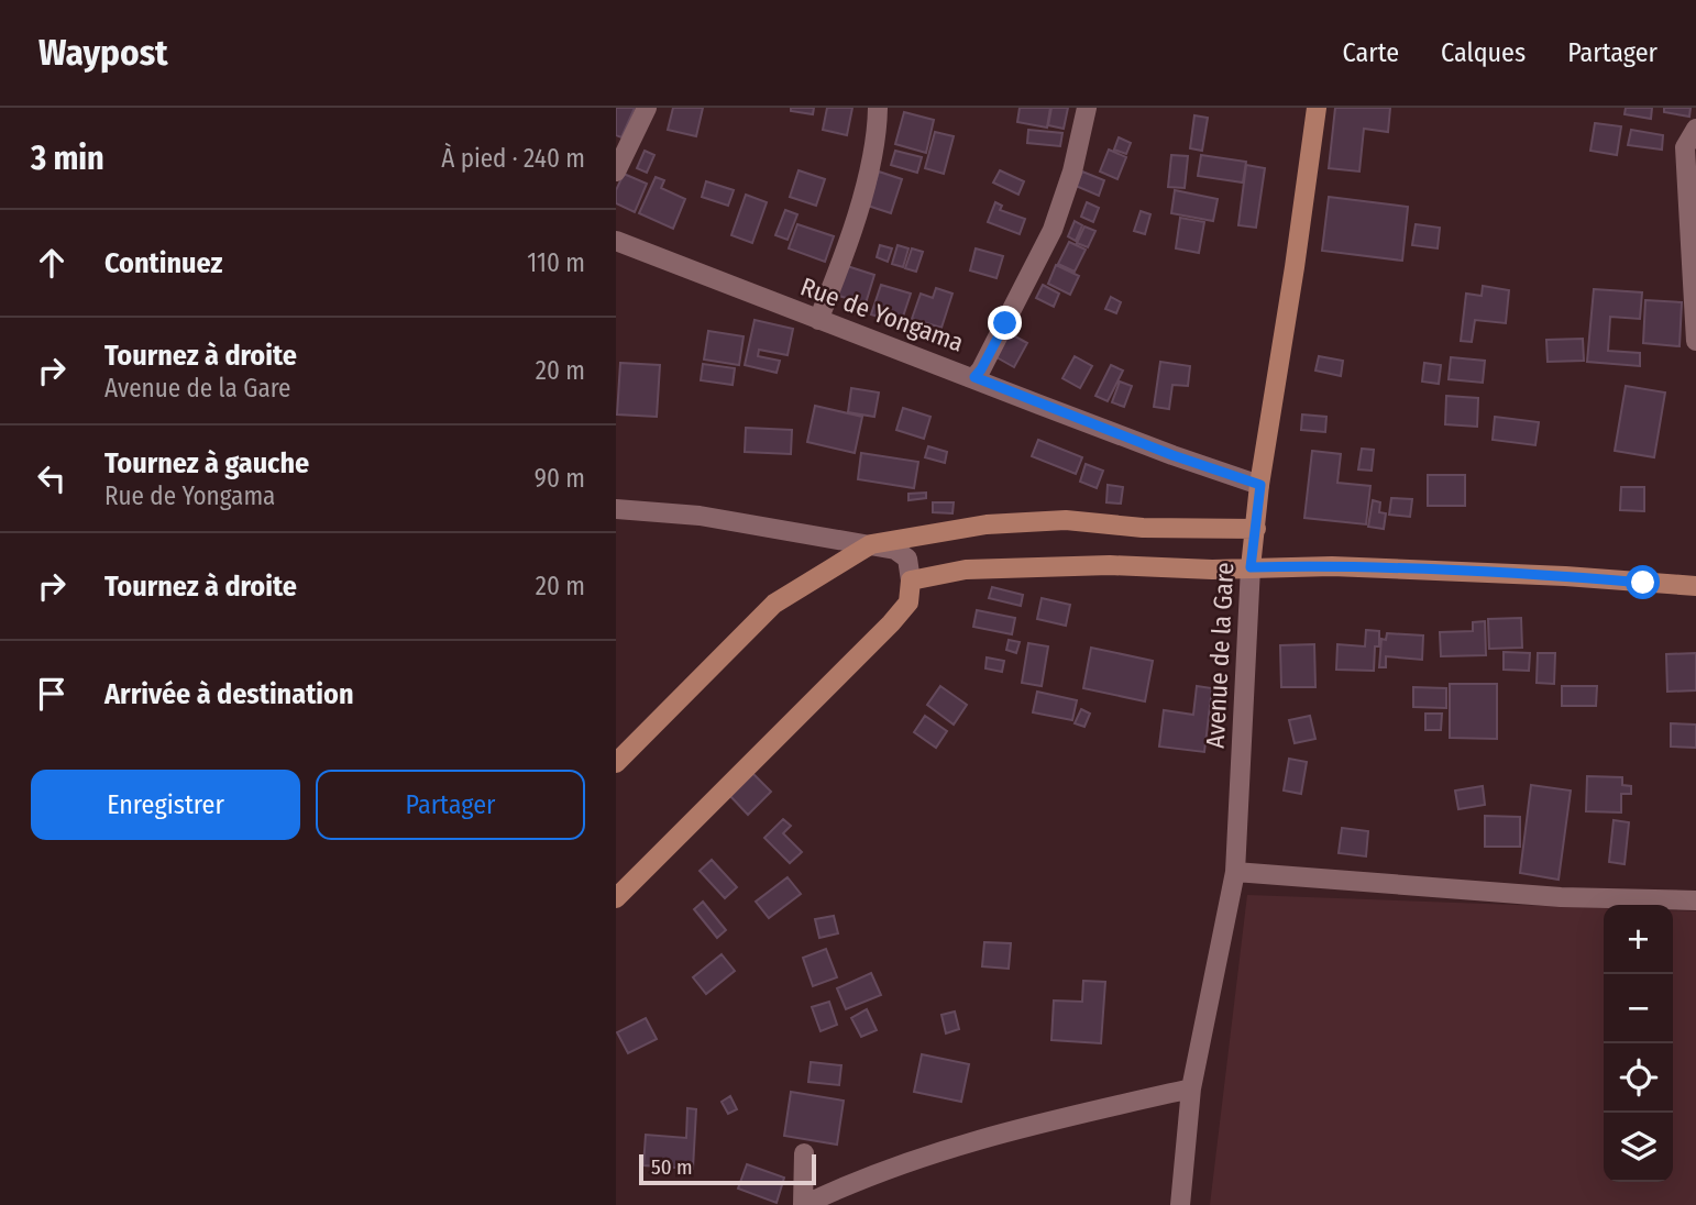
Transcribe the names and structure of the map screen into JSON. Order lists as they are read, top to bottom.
{
  "streets": {
    "main road": ["Avenue de la Gare"],
    "street": ["Rue de Yongama"]
  },
  "crossings": [
    ["Rue de Yongama", "Avenue de la Gare"]
  ],
  "scale_bar": "50 m",
  "page": {
    "header": "Waypost",
    "nav": ["Carte", "Calques", "Partager"],
    "heading": ["3 min", "À pied · 240 m"],
    "list": [
      ["Continuez", "110 m"],
      ["Tournez à droite", "Avenue de la Gare", "20 m"],
      ["Tournez à gauche", "Rue de Yongama", "90 m"],
      ["Tournez à droite", "20 m"],
      "Arrivée à destination"
    ],
    "buttons": ["Enregistrer", "Partager"],
    "map_buttons": ["+", "−"],
    "scale": "50 m"
  }
}
